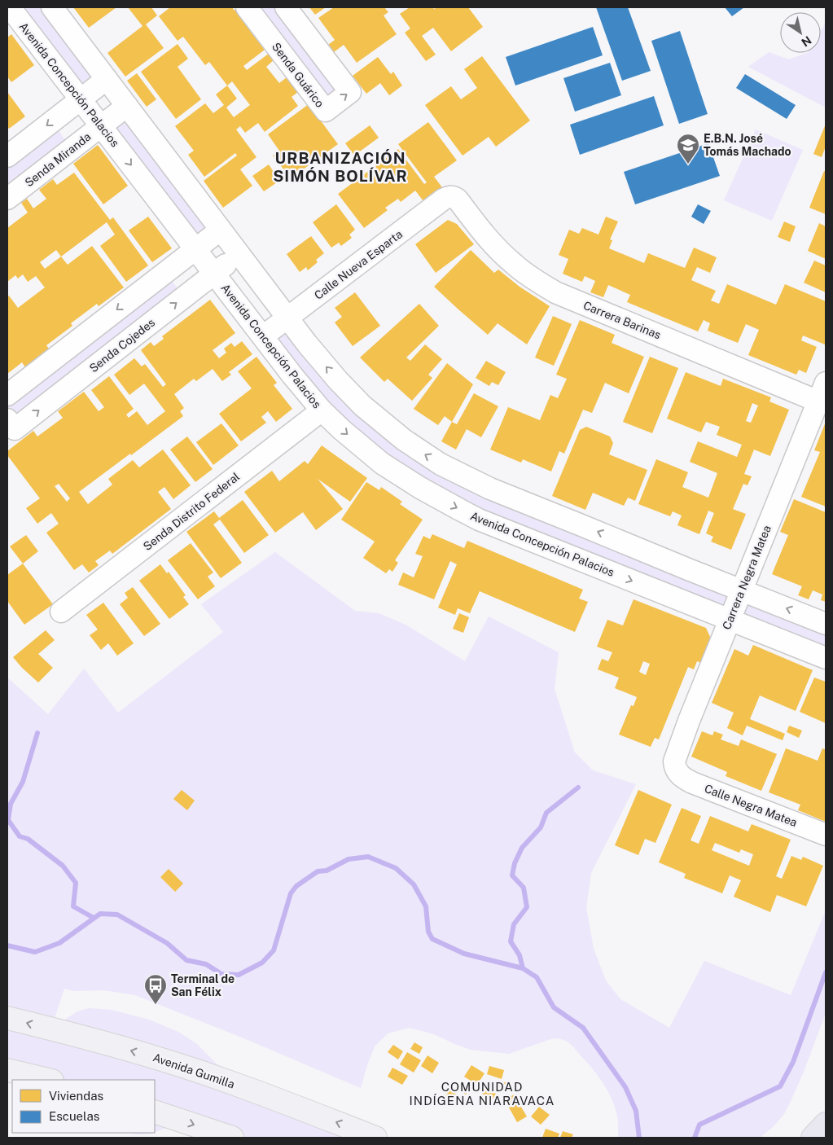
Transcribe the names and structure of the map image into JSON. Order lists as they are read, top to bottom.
{
  "streets": {
    "main road": ["Avenida Gumilla"],
    "street": [
      "Senda Guárico",
      "Avenida Concepción Palacios",
      "Senda Miranda",
      "Calle Nueva Esparta",
      "Carrera Barinas",
      "Senda Cojedes",
      "Senda Distrito Federal",
      "Carrera Negra Matea",
      "Calle Negra Matea"
    ]
  },
  "crossings": [
    ["Avenida Concepción Palacios", "Senda Miranda"],
    ["Avenida Concepción Palacios", "Calle Nueva Esparta"],
    ["Avenida Concepción Palacios", "Senda Cojedes"],
    ["Avenida Concepción Palacios", "Senda Distrito Federal"],
    ["Avenida Concepción Palacios", "Carrera Negra Matea"],
    ["Calle Nueva Esparta", "Carrera Barinas"],
    ["Carrera Barinas", "Carrera Negra Matea"],
    ["Carrera Negra Matea", "Calle Negra Matea"]
  ],
  "districts": ["URBANIZACIÓN SIMÓN BOLÍVAR", "COMUNIDAD INDÍGENA NIARAVACA"],
  "places": {
    "school or university": ["E.B.N. José Tomás Machado"],
    "bus stop": ["Terminal de San Félix"]
  },
  "legend": ["Viviendas", "Escuelas"],
  "north": "bottom right"
}
